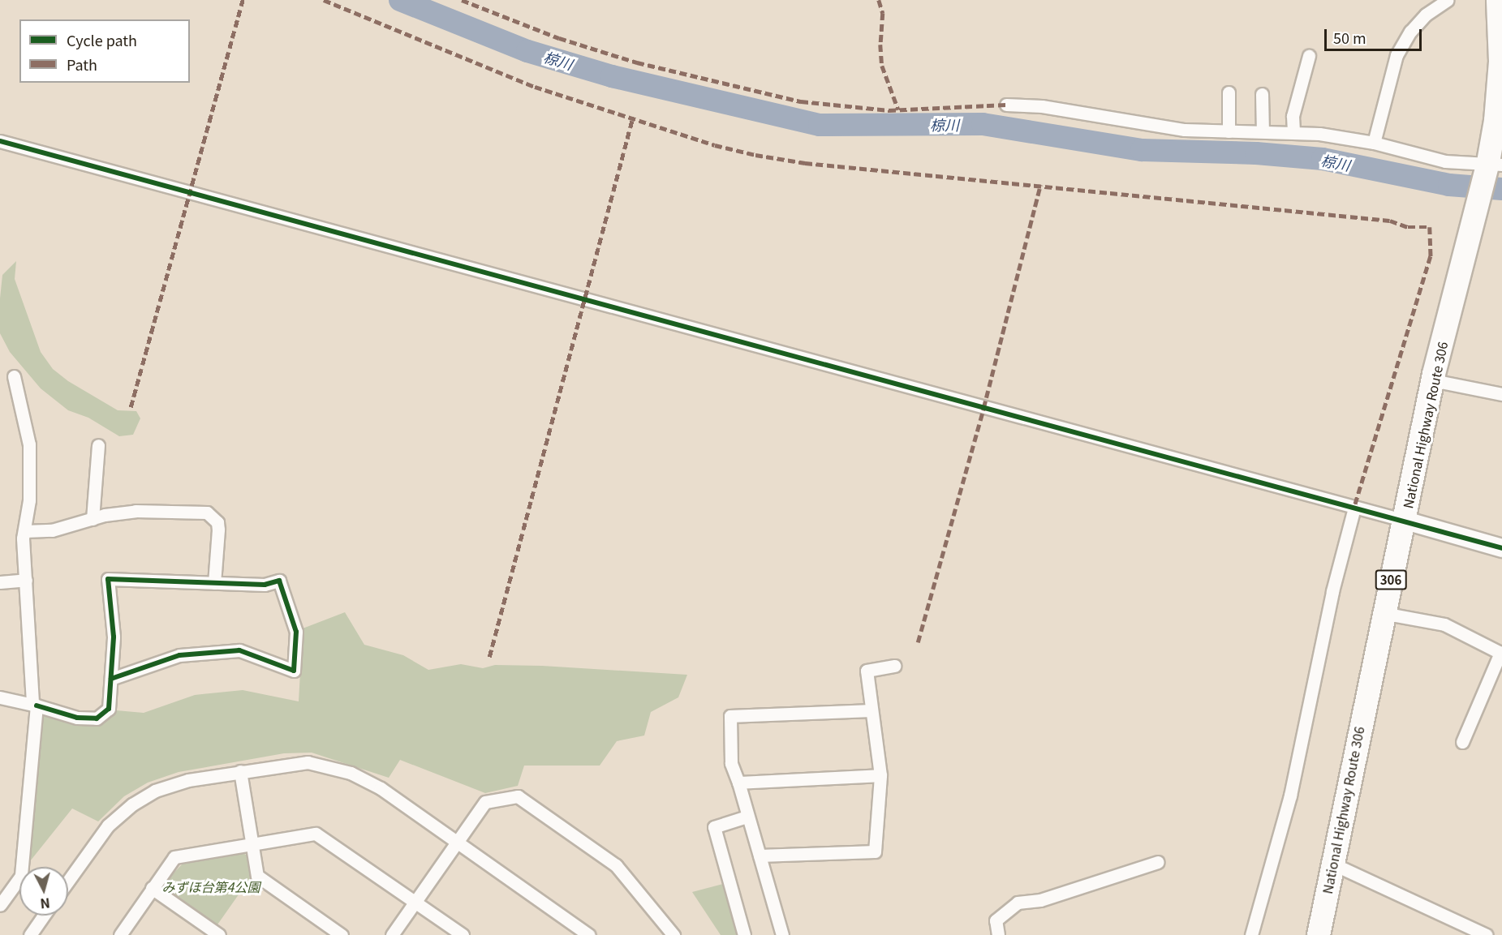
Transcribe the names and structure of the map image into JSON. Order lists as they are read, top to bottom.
{
  "streets": {
    "highway": ["National Highway Route 306", "306"]
  },
  "water": ["椋川"],
  "parks": ["みずほ台第4公園"],
  "legend": ["Cycle path", "Path"],
  "scale_bar": "50 m",
  "north": "bottom"
}
